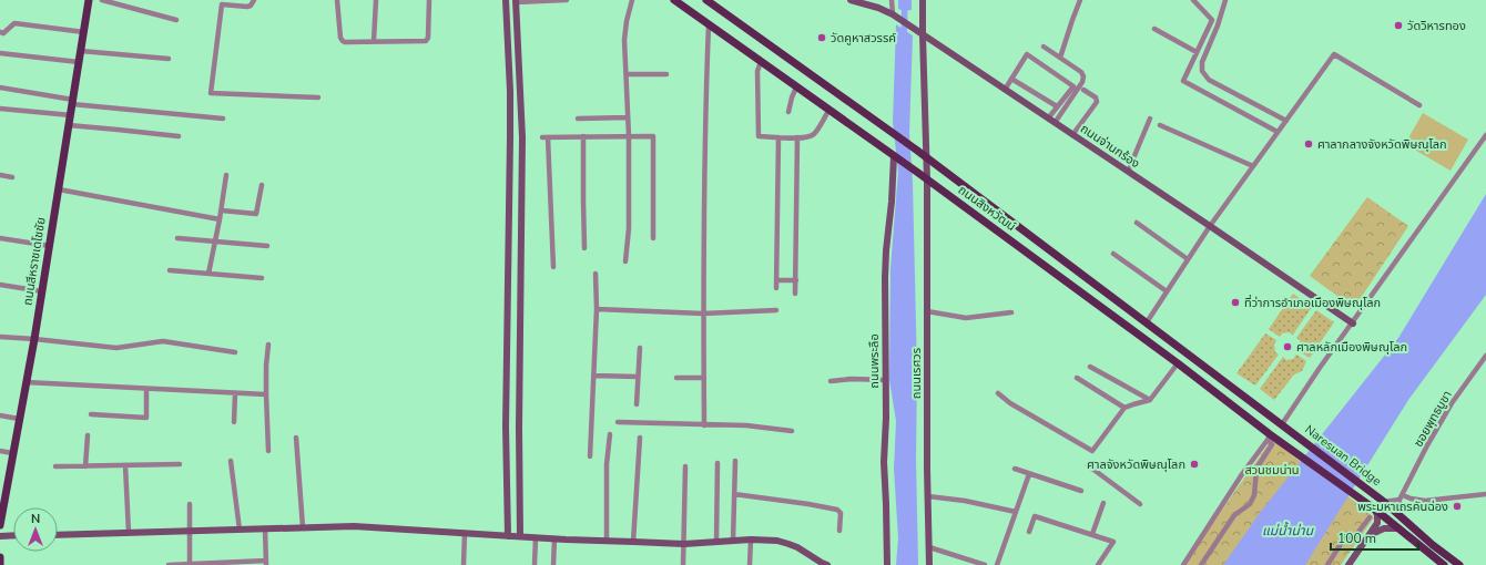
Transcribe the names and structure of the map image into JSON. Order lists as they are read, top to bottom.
{
  "streets": {
    "main road": ["ถนนสิงหวัฒน์", "ถนนสีหราชเดโชชัย", "Naresuan Bridge"],
    "street": [
      "ถนนจ่านกร้อง",
      "ถนนพระลือ",
      "ถนนเรศวร",
      "ซอยพุทธบูชา"
    ]
  },
  "crossings": [
    ["ถนนจ่านกร้อง", "ถนนเรศวร"],
    ["ถนนสิงหวัฒน์", "ถนนพระลือ"],
    ["ถนนสิงหวัฒน์", "ถนนเรศวร"],
    ["ถนนสิงหวัฒน์", "Naresuan Bridge"]
  ],
  "water": ["แม่น้ำน่าน"],
  "parks": ["สวนชมน่าน"],
  "places": [
    "วัดวิหารทอง",
    "วัดคูหาสวรรค์",
    "ศาลากลางจังหวัดพิษณุโลก",
    "ที่ว่าการอำเภอเมืองพิษณุโลก",
    "ศาลหลักเมืองพิษณุโลก",
    "ศาลจังหวัดพิษณุโลก",
    "พระมหาเถรคันฉ่อง"
  ],
  "scale_bar": "100 m",
  "north": "top"
}
